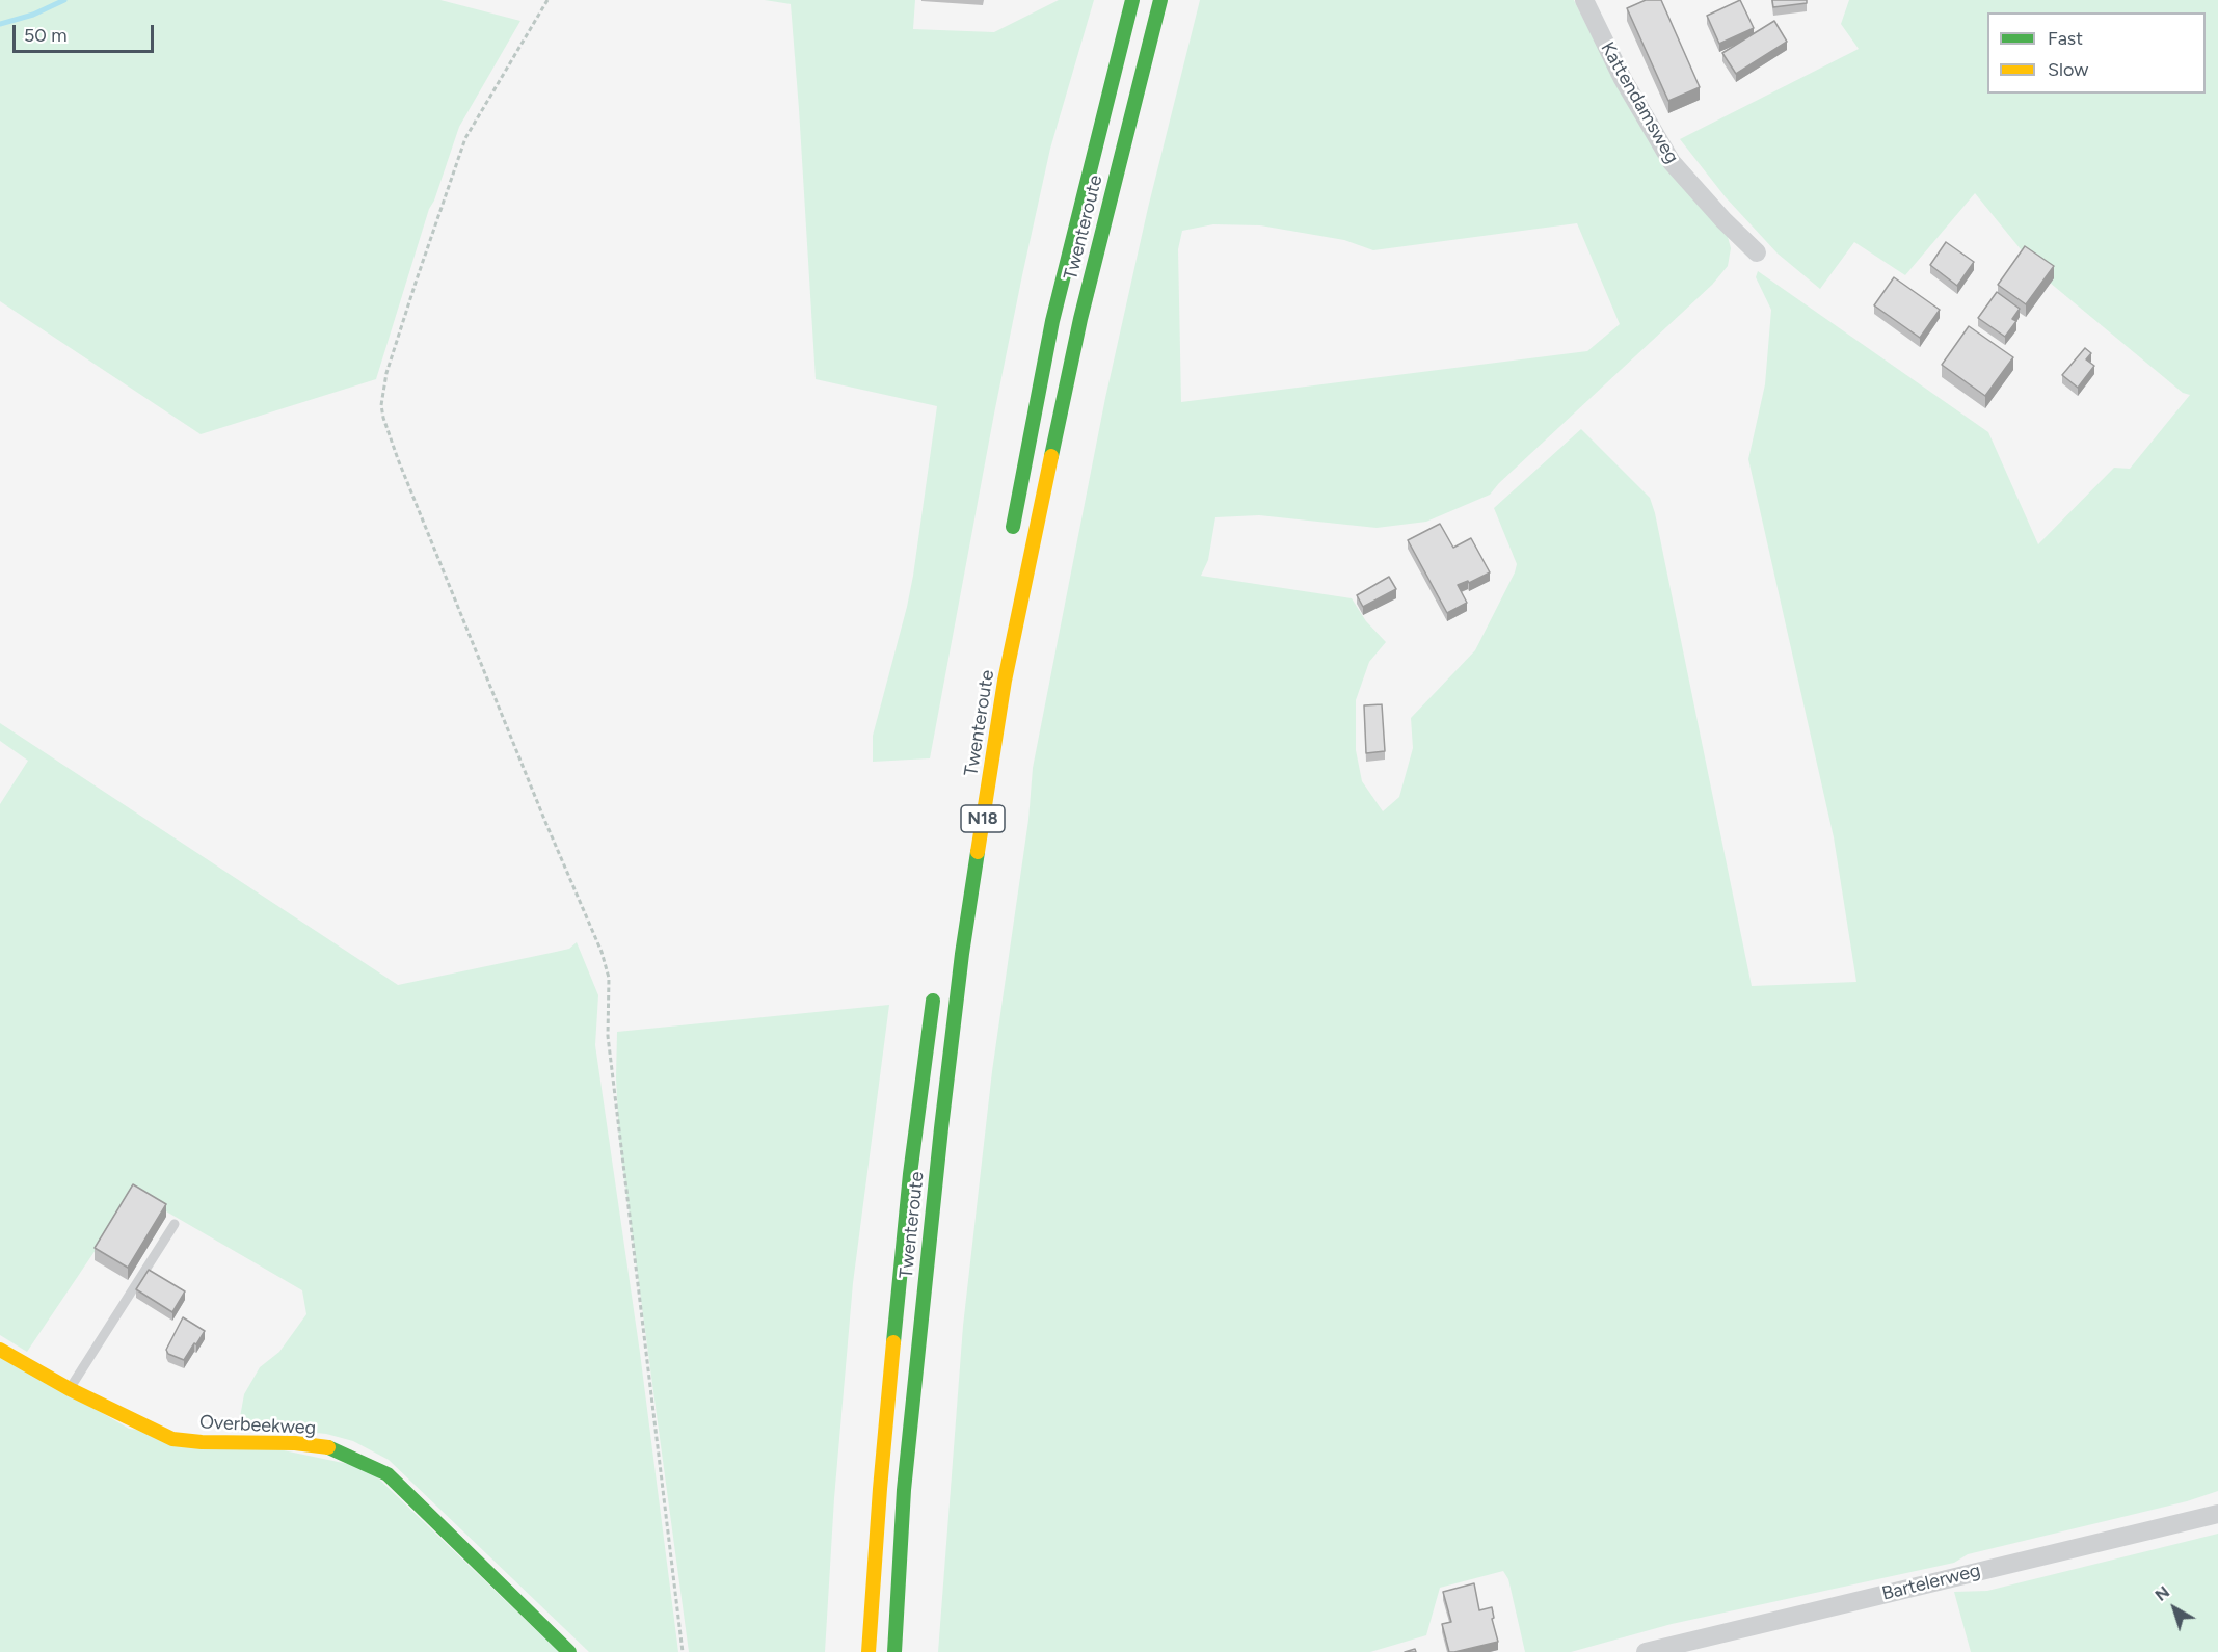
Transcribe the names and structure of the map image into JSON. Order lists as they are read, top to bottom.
{
  "streets": {
    "main road": ["Twenteroute", "N18", "Overbeekweg"],
    "street": ["Kattendamsweg", "Bartelerweg"]
  },
  "legend": ["Fast", "Slow"],
  "scale_bar": "50 m",
  "north": "top left"
}
